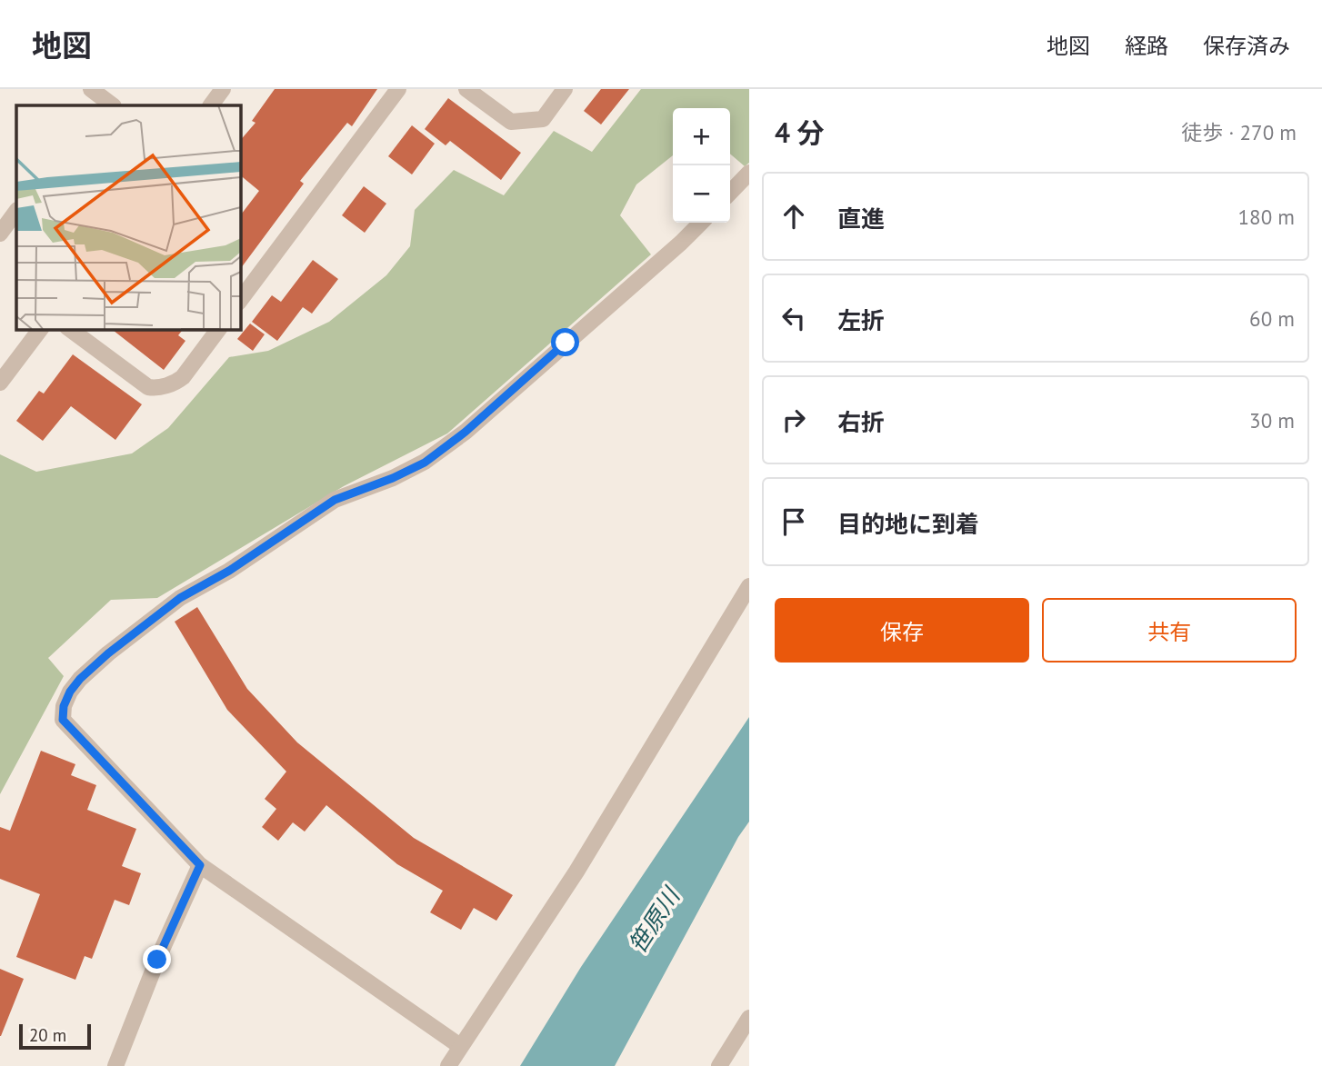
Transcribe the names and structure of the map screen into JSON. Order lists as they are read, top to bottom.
{
  "water": ["笹原川"],
  "scale_bar": "20 m",
  "page": {
    "header": "地図",
    "nav": ["地図", "経路", "保存済み"],
    "heading": ["4 分", "徒歩 · 270 m"],
    "map_buttons": ["+", "−"],
    "list": [
      ["直進", "180 m"],
      ["左折", "60 m"],
      ["右折", "30 m"],
      "目的地に到着"
    ],
    "buttons": ["保存", "共有"],
    "scale": "20 m"
  }
}
